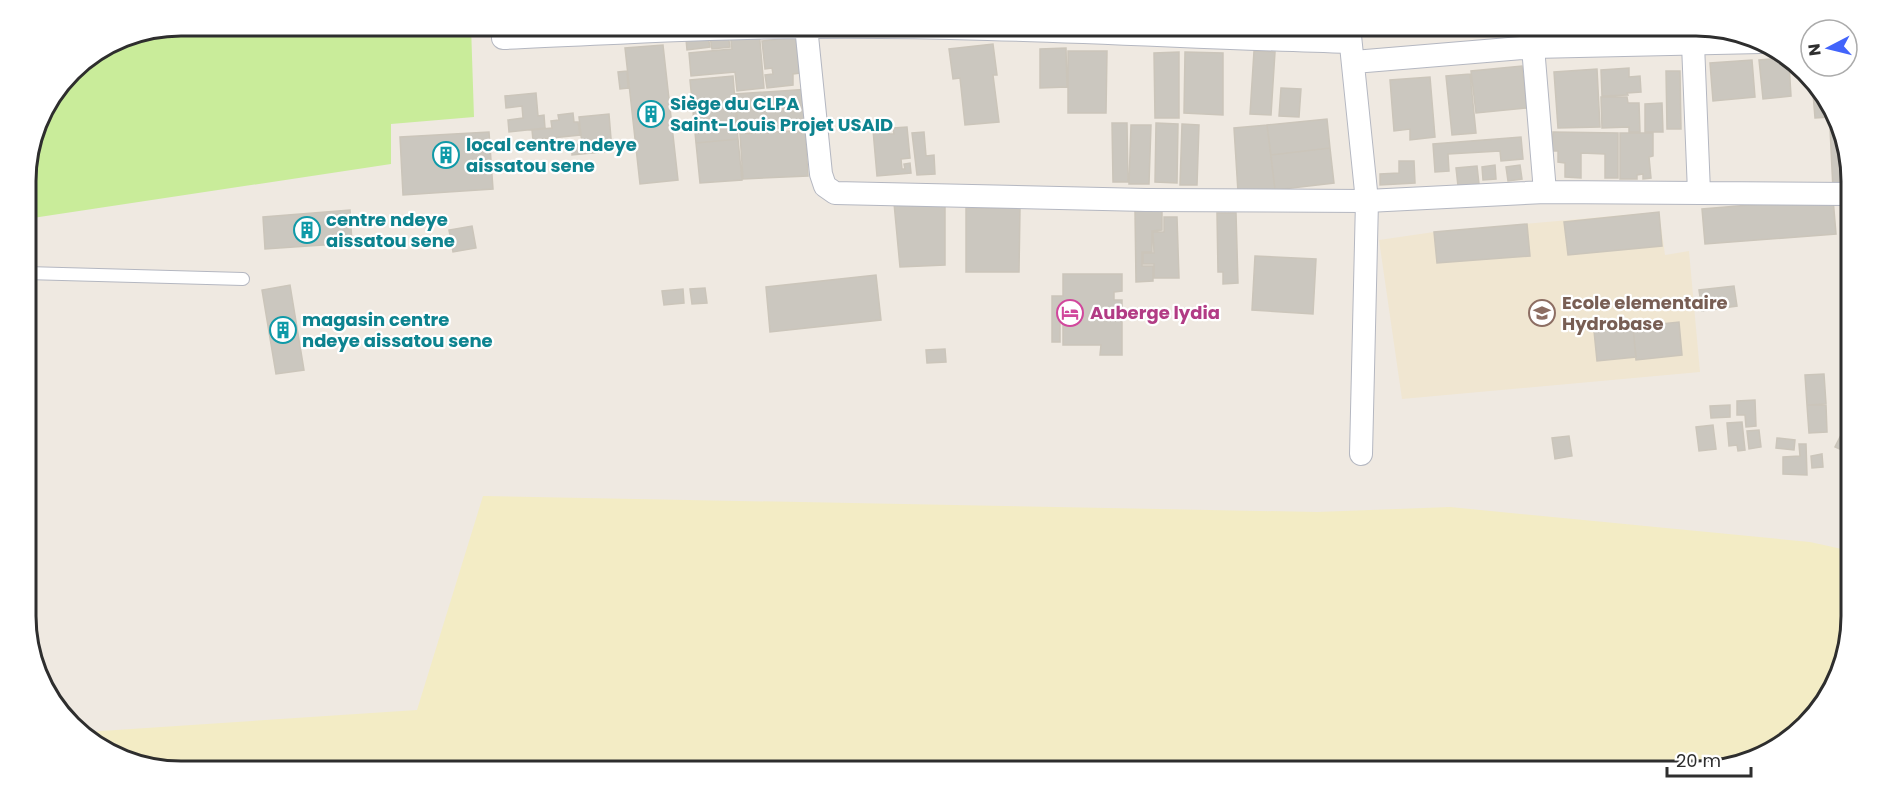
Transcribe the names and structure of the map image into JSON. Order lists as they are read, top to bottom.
{
  "places": {
    "building": [
      "Siège du CLPA Saint-Louis Projet USAID",
      "local centre ndeye aissatou sene",
      "centre ndeye aissatou sene",
      "magasin centre ndeye aissatou sene"
    ],
    "hotel": ["Auberge lydia"],
    "school or university": ["Ecole elementaire Hydrobase"]
  },
  "scale_bar": "20 m",
  "north": "left"
}
